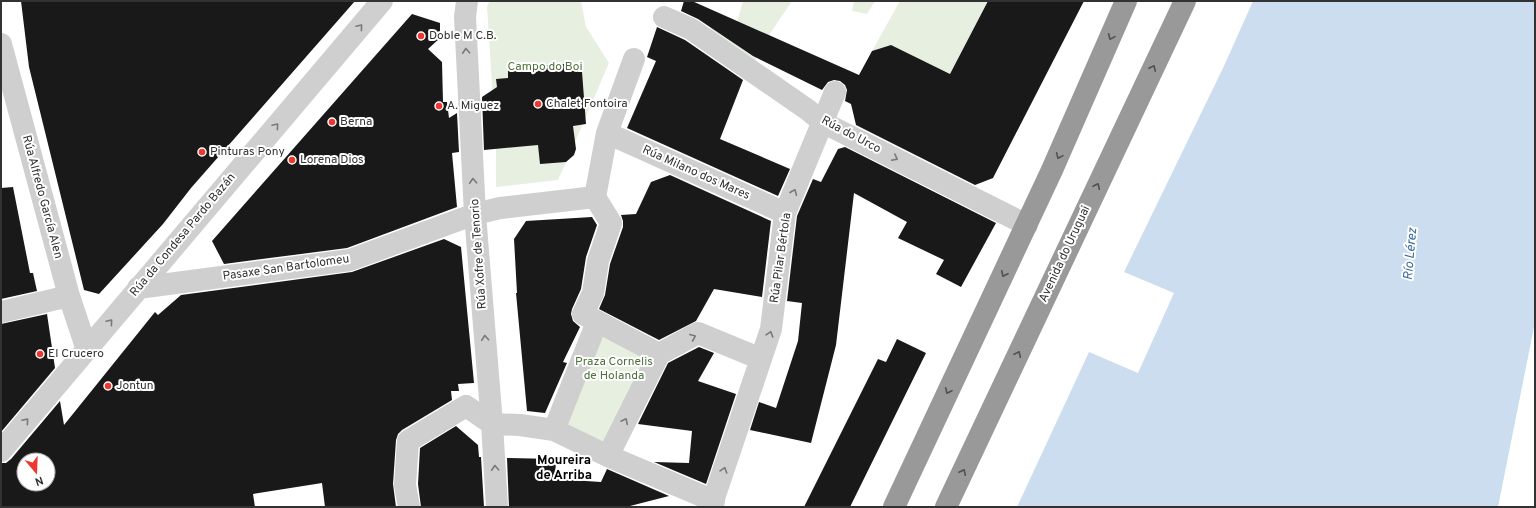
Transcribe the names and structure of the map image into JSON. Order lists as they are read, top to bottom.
{
  "streets": {
    "highway": ["Avenida do Uruguai"],
    "street": [
      "Rúa do Urco",
      "Rúa Milano dos Mares",
      "Rúa Alfredo García Alen",
      "Rúa da Condesa Pardo Bazán",
      "Rúa Xofre de Tenorio",
      "Rúa Pilar Bértola",
      "Pasaxe San Bartolomeu"
    ]
  },
  "crossings": [
    ["Rúa do Urco", "Rúa Pilar Bértola"],
    ["Rúa Milano dos Mares", "Rúa Pilar Bértola"],
    ["Rúa Alfredo García Alen", "Rúa da Condesa Pardo Bazán"],
    ["Rúa da Condesa Pardo Bazán", "Pasaxe San Bartolomeu"],
    ["Rúa Xofre de Tenorio", "Pasaxe San Bartolomeu"]
  ],
  "one_way": ["Rúa do Urco", "Rúa da Condesa Pardo Bazán"],
  "districts": ["Moureira de Arriba"],
  "water": ["Río Lérez"],
  "parks": ["Campo do Boi", "Praza Cornelis de Holanda"],
  "places": [
    "Doble M C.B.",
    "Chalet Fontoira",
    "A. Miguez",
    "Berna",
    "Pinturas Pony",
    "Lorena Dios",
    "El Crucero",
    "Jontun"
  ],
  "north": "bottom"
}
